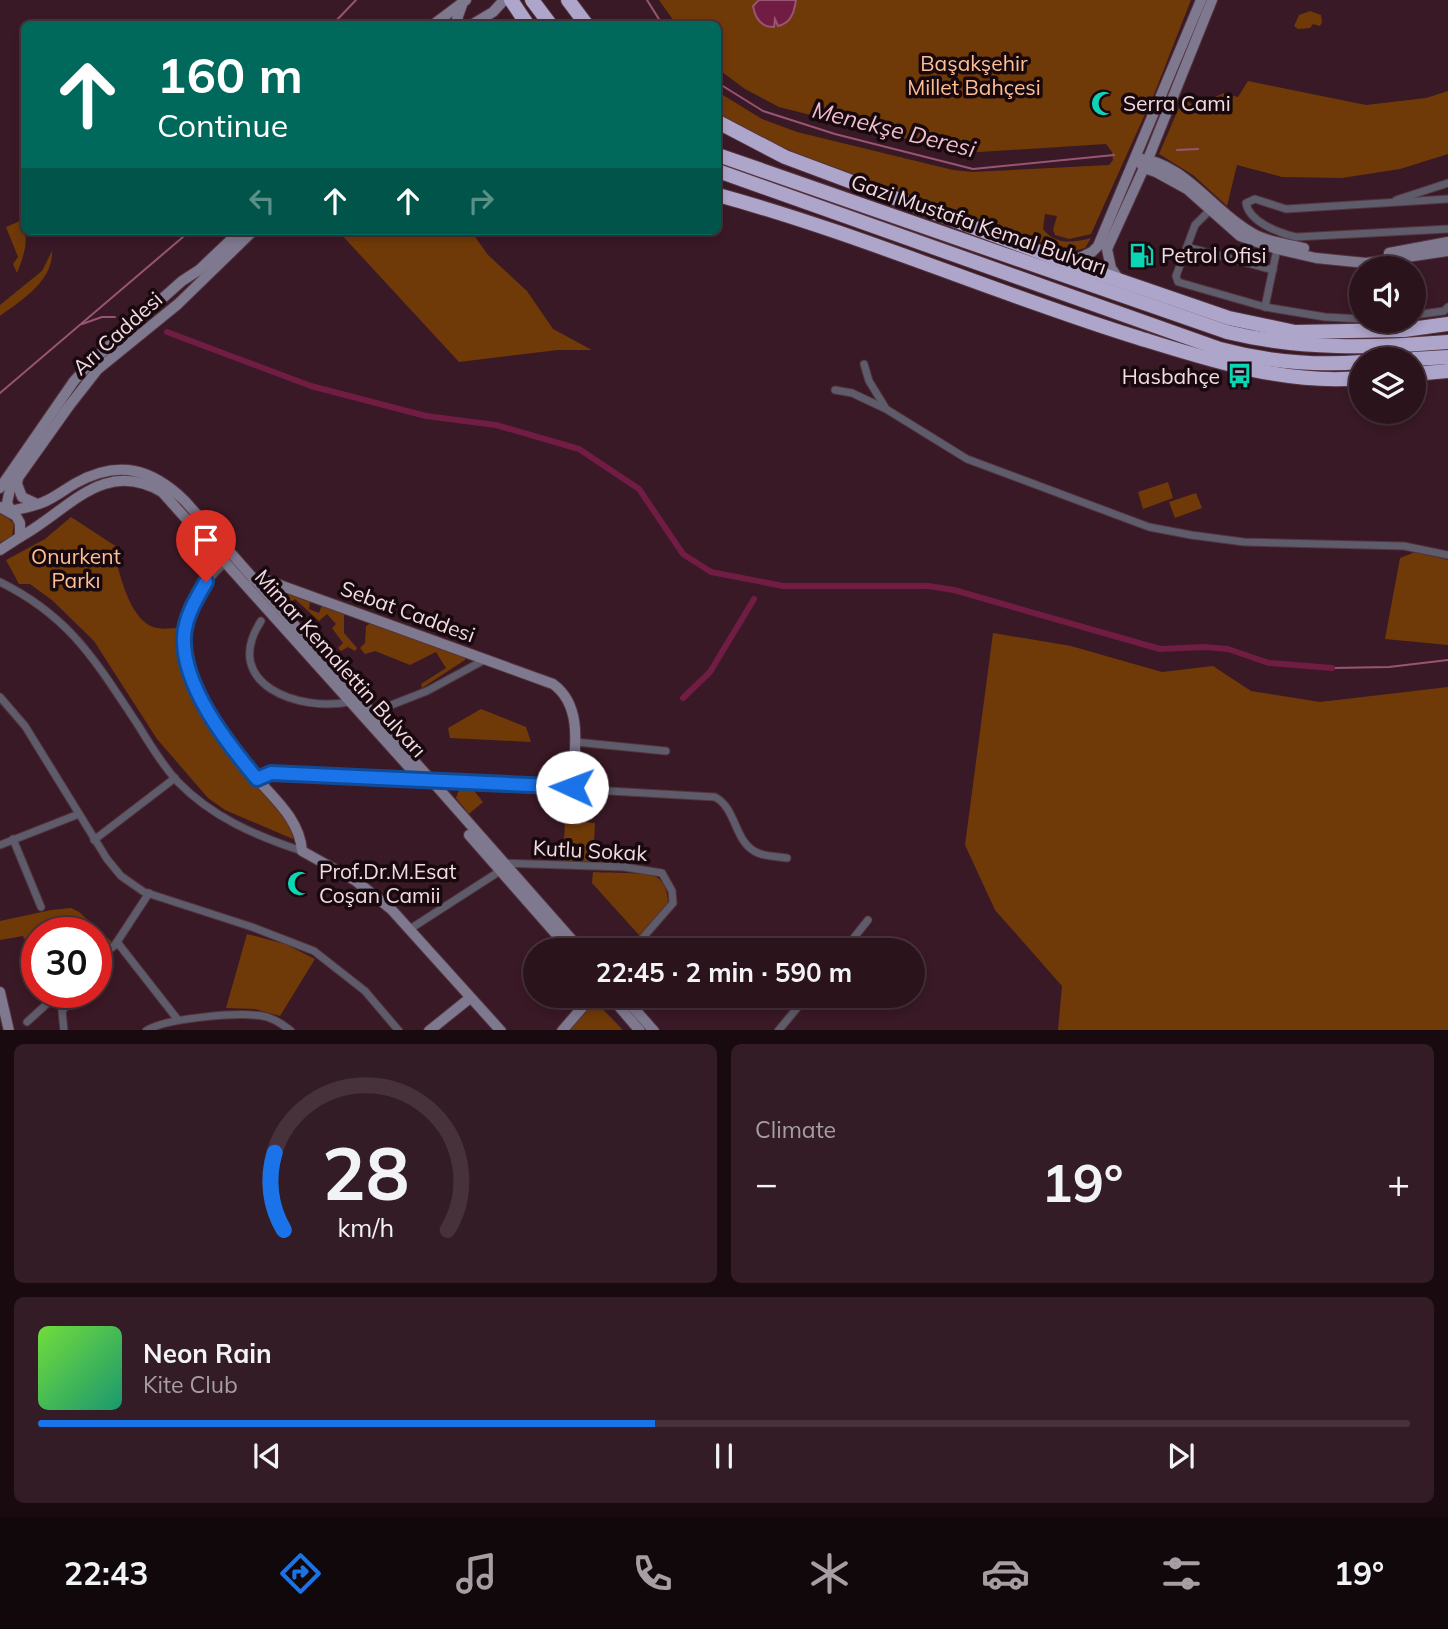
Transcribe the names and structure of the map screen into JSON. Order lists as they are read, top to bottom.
{
  "streets": {
    "highway": ["Gazi Mustafa Kemal Bulvarı"],
    "main road": ["Arı Caddesi", "Sebat Caddesi", "Mimar Kemalettin Bulvarı"],
    "street": ["Kutlu Sokak"]
  },
  "water": ["Menekşe Deresi"],
  "parks": ["Başakşehir Millet Bahçesi", "Onurkent Parkı"],
  "places": {
    "mosque": ["Serra Cami", "Prof.Dr.M.Esat Coşan Camii"],
    "fuel station": ["Petrol Ofisi"],
    "bus stop": ["Hasbahçe"]
  },
  "page": {
    "turn": ["160 m", "Continue"],
    "limit": "30",
    "trip": "22:45 · 2 min · 590 m",
    "tile": "Climate",
    "heat": ["−", "19°", "+"],
    "song": ["Neon Rain", "Kite Club"],
    "tabs": ["22:43", "19°"],
    "gauge": ["28", "km/h"]
  }
}
